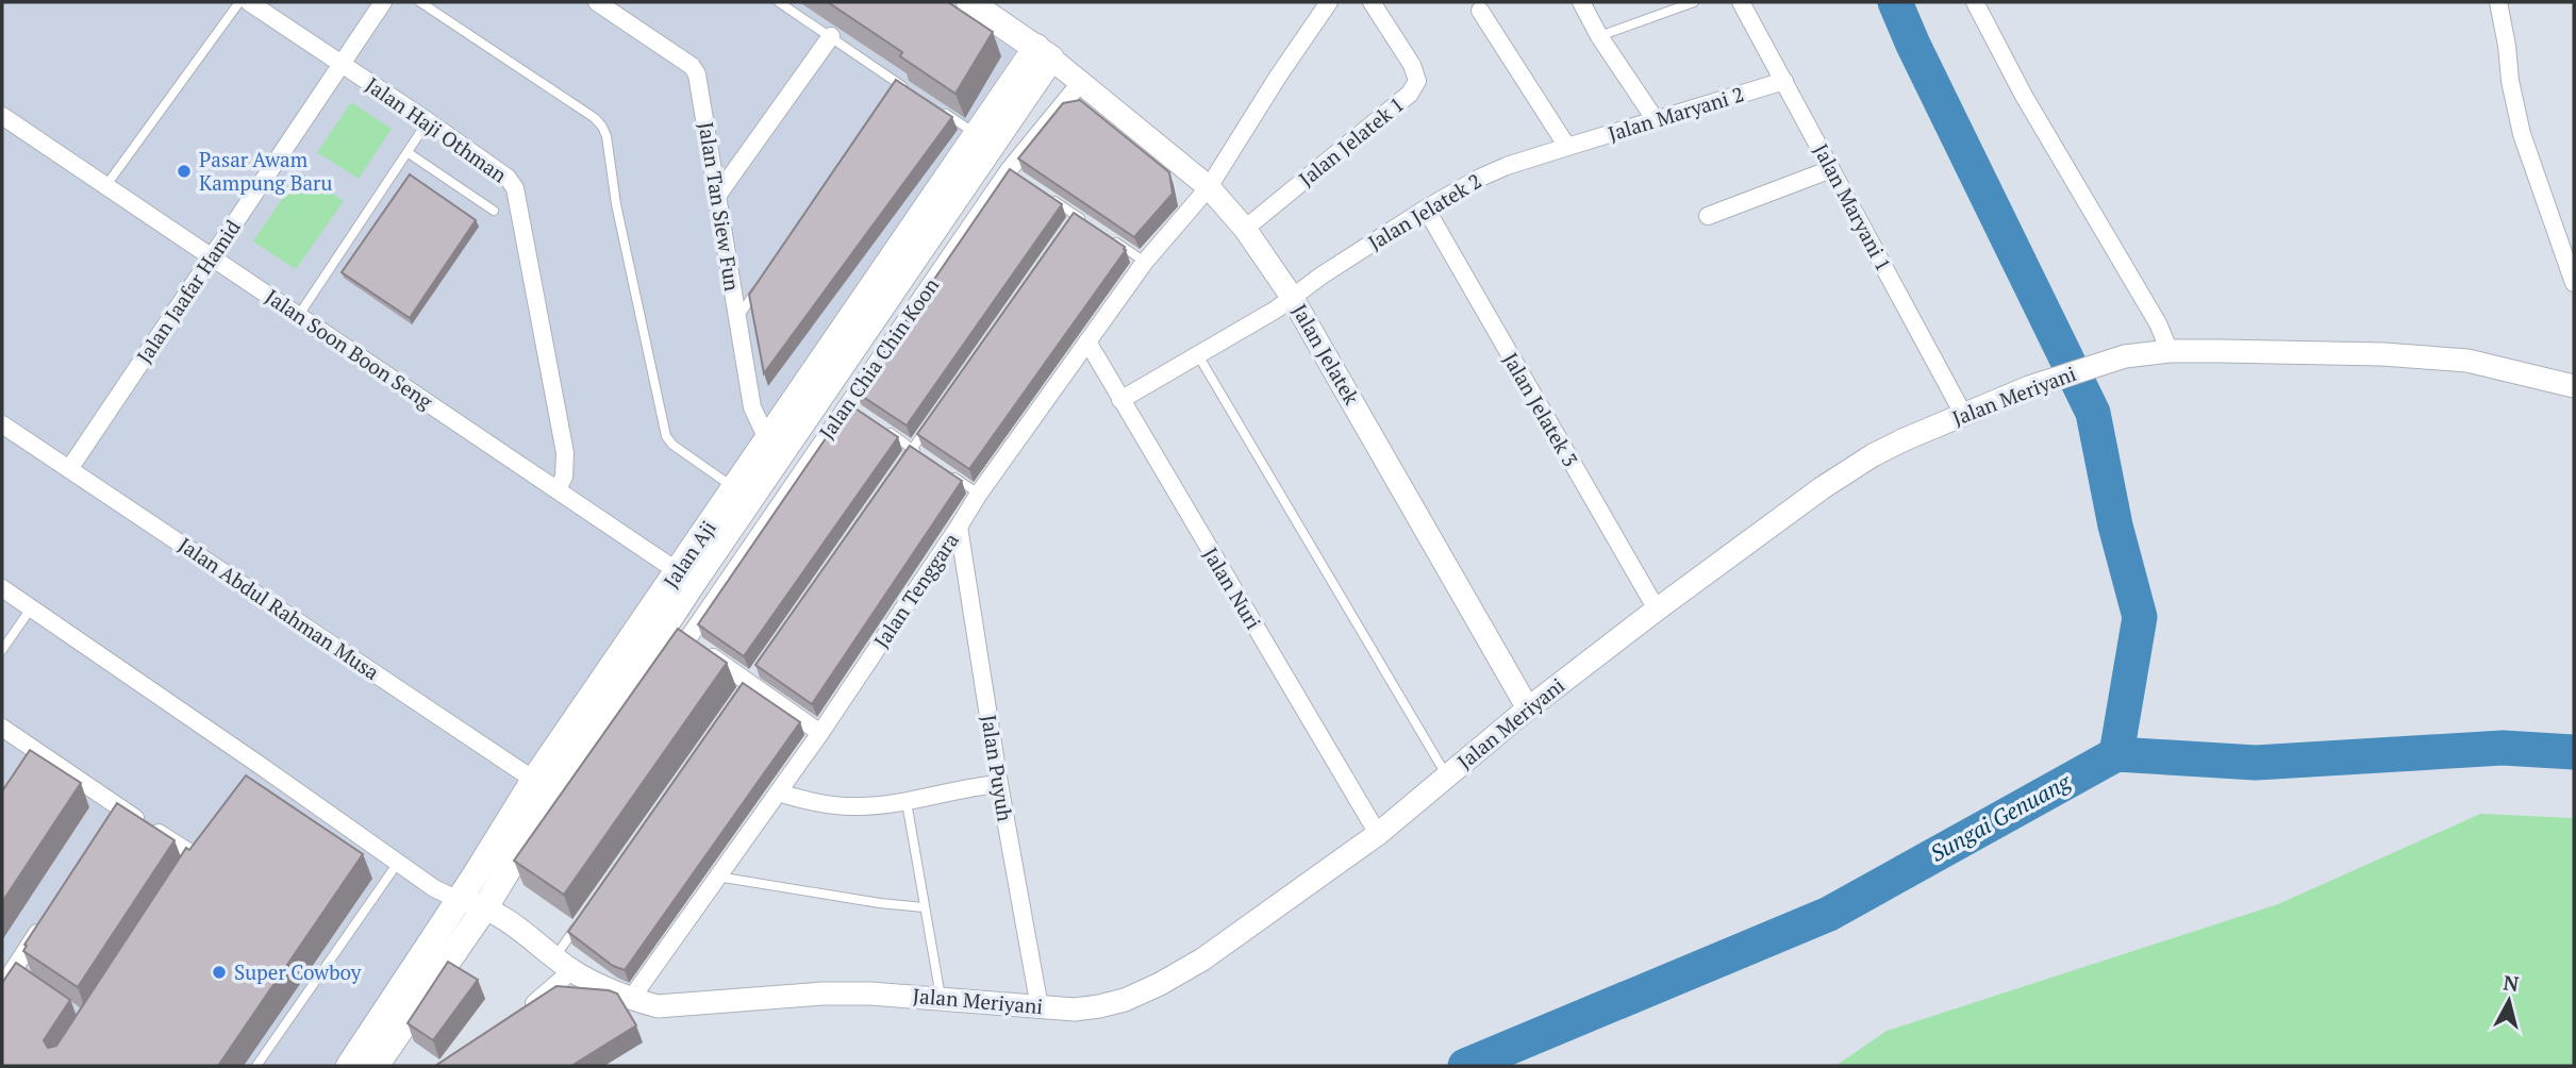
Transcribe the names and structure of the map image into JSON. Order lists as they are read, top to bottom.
{
  "streets": {
    "main road": ["Jalan Aji"],
    "street": [
      "Jalan Maryani 2",
      "Jalan Haji Othman",
      "Jalan Jelatek 1",
      "Jalan Tan Siew Fun",
      "Jalan Maryani 1",
      "Jalan Jelatek 2",
      "Jalan Jaafar Hamid",
      "Jalan Soon Boon Seng",
      "Jalan Jelatek",
      "Jalan Chia Chin Koon",
      "Jalan Meriyani",
      "Jalan Jelatek 3",
      "Jalan Nuri",
      "Jalan Tenggara",
      "Jalan Abdul Rahman Musa",
      "Jalan Puyuh"
    ]
  },
  "crossings": [
    ["Jalan Maryani 2", "Jalan Maryani 1"],
    ["Jalan Maryani 2", "Jalan Jelatek 2"],
    ["Jalan Haji Othman", "Jalan Jaafar Hamid"],
    ["Jalan Haji Othman", "Jalan Soon Boon Seng"],
    ["Jalan Jelatek 1", "Jalan Jelatek"],
    ["Jalan Tan Siew Fun", "Jalan Aji"],
    ["Jalan Maryani 1", "Jalan Meriyani"],
    ["Jalan Jelatek 2", "Jalan Jelatek"],
    ["Jalan Jelatek 2", "Jalan Jelatek 3"],
    ["Jalan Jelatek 2", "Jalan Nuri"],
    ["Jalan Jaafar Hamid", "Jalan Soon Boon Seng"],
    ["Jalan Jaafar Hamid", "Jalan Abdul Rahman Musa"],
    ["Jalan Soon Boon Seng", "Jalan Aji"],
    ["Jalan Jelatek", "Jalan Chia Chin Koon"],
    ["Jalan Jelatek", "Jalan Meriyani"],
    ["Jalan Jelatek", "Jalan Aji"],
    ["Jalan Jelatek", "Jalan Tenggara"],
    ["Jalan Chia Chin Koon", "Jalan Aji"],
    ["Jalan Meriyani", "Jalan Jelatek 3"],
    ["Jalan Meriyani", "Jalan Aji"],
    ["Jalan Meriyani", "Jalan Nuri"],
    ["Jalan Meriyani", "Jalan Tenggara"],
    ["Jalan Meriyani", "Jalan Puyuh"],
    ["Jalan Aji", "Jalan Abdul Rahman Musa"],
    ["Jalan Nuri", "Jalan Tenggara"],
    ["Jalan Tenggara", "Jalan Puyuh"]
  ],
  "water": ["Sungai Genuang"],
  "places": ["Pasar Awam Kampung Baru", "Super Cowboy"],
  "north": "top"
}
